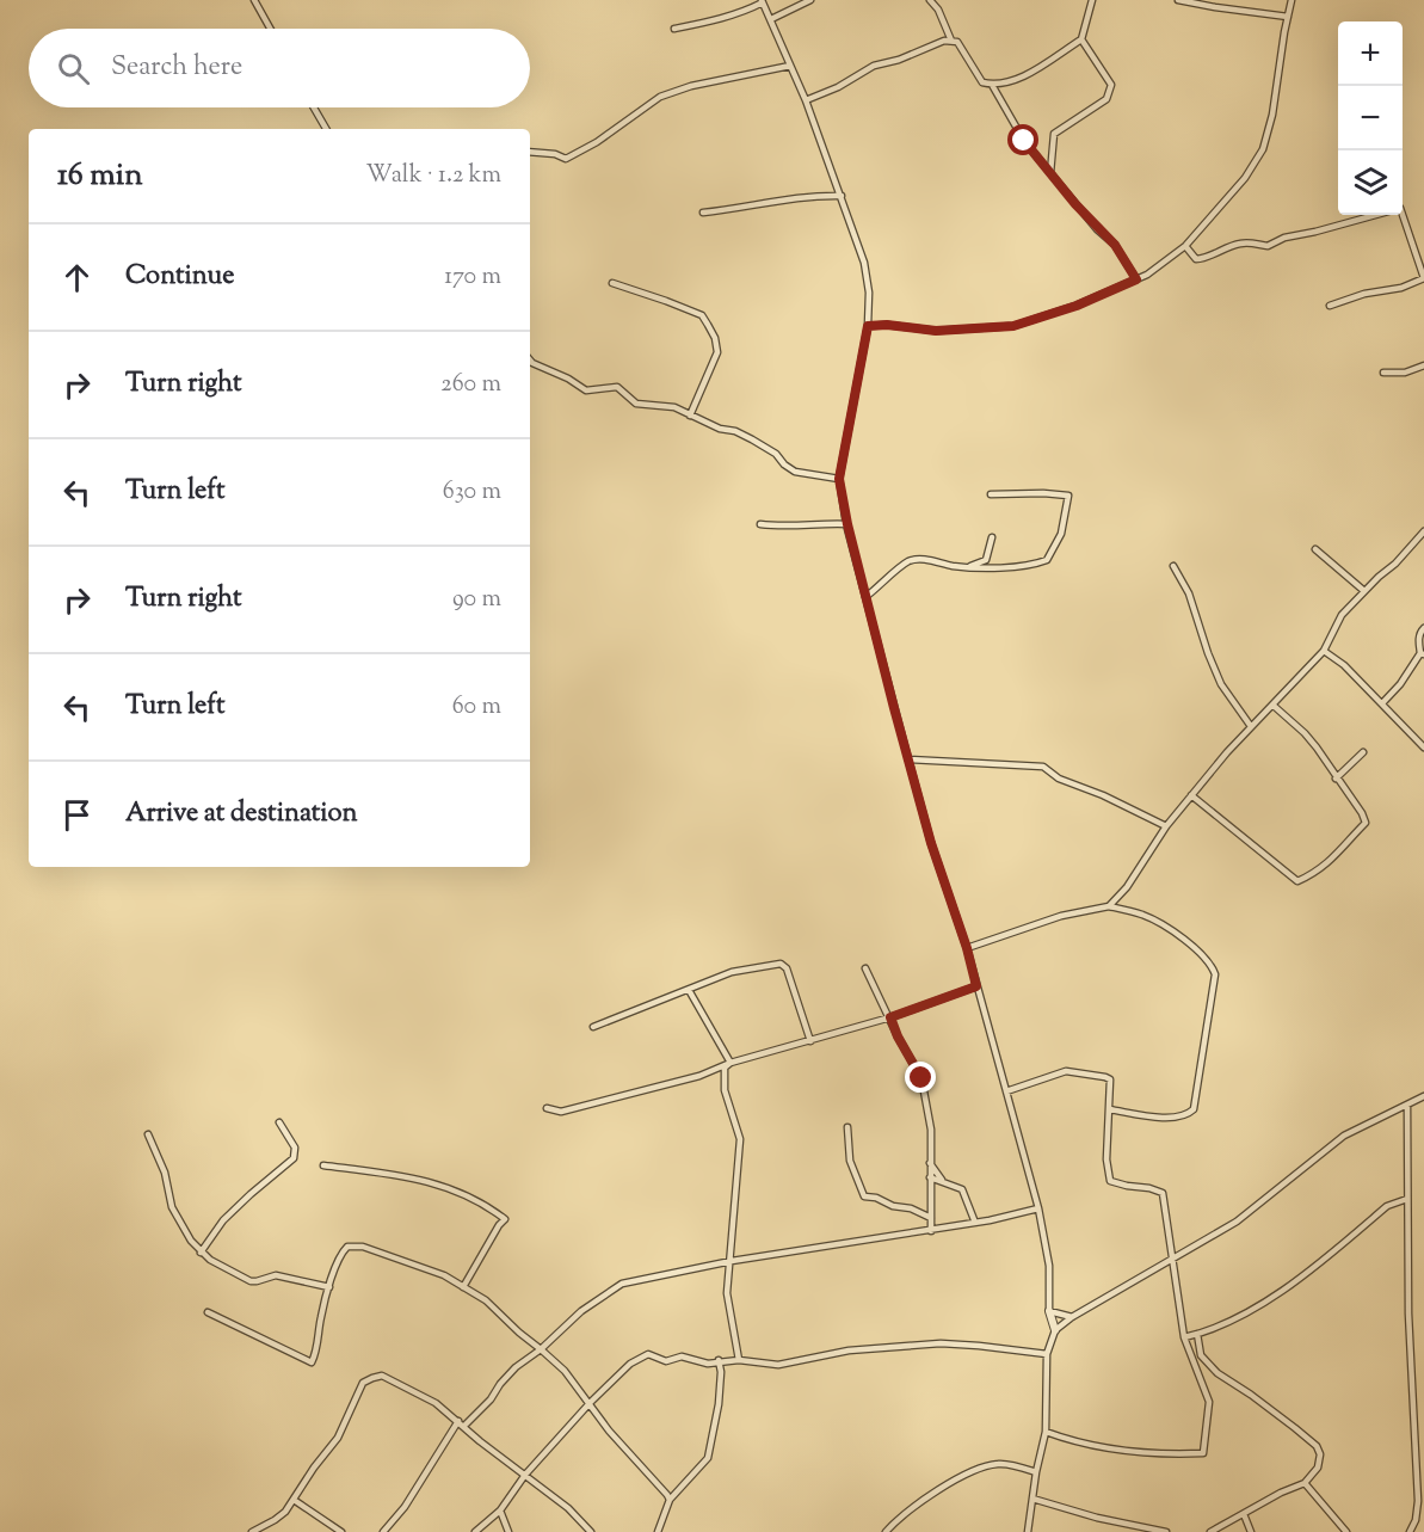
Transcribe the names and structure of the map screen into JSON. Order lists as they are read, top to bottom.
{
  "page": {
    "map_buttons": ["+", "−"],
    "search": "Search here",
    "heading": ["16 min", "Walk · 1.2 km"],
    "list": [
      ["Continue", "170 m"],
      ["Turn right", "260 m"],
      ["Turn left", "630 m"],
      ["Turn right", "90 m"],
      ["Turn left", "60 m"],
      "Arrive at destination"
    ]
  }
}
